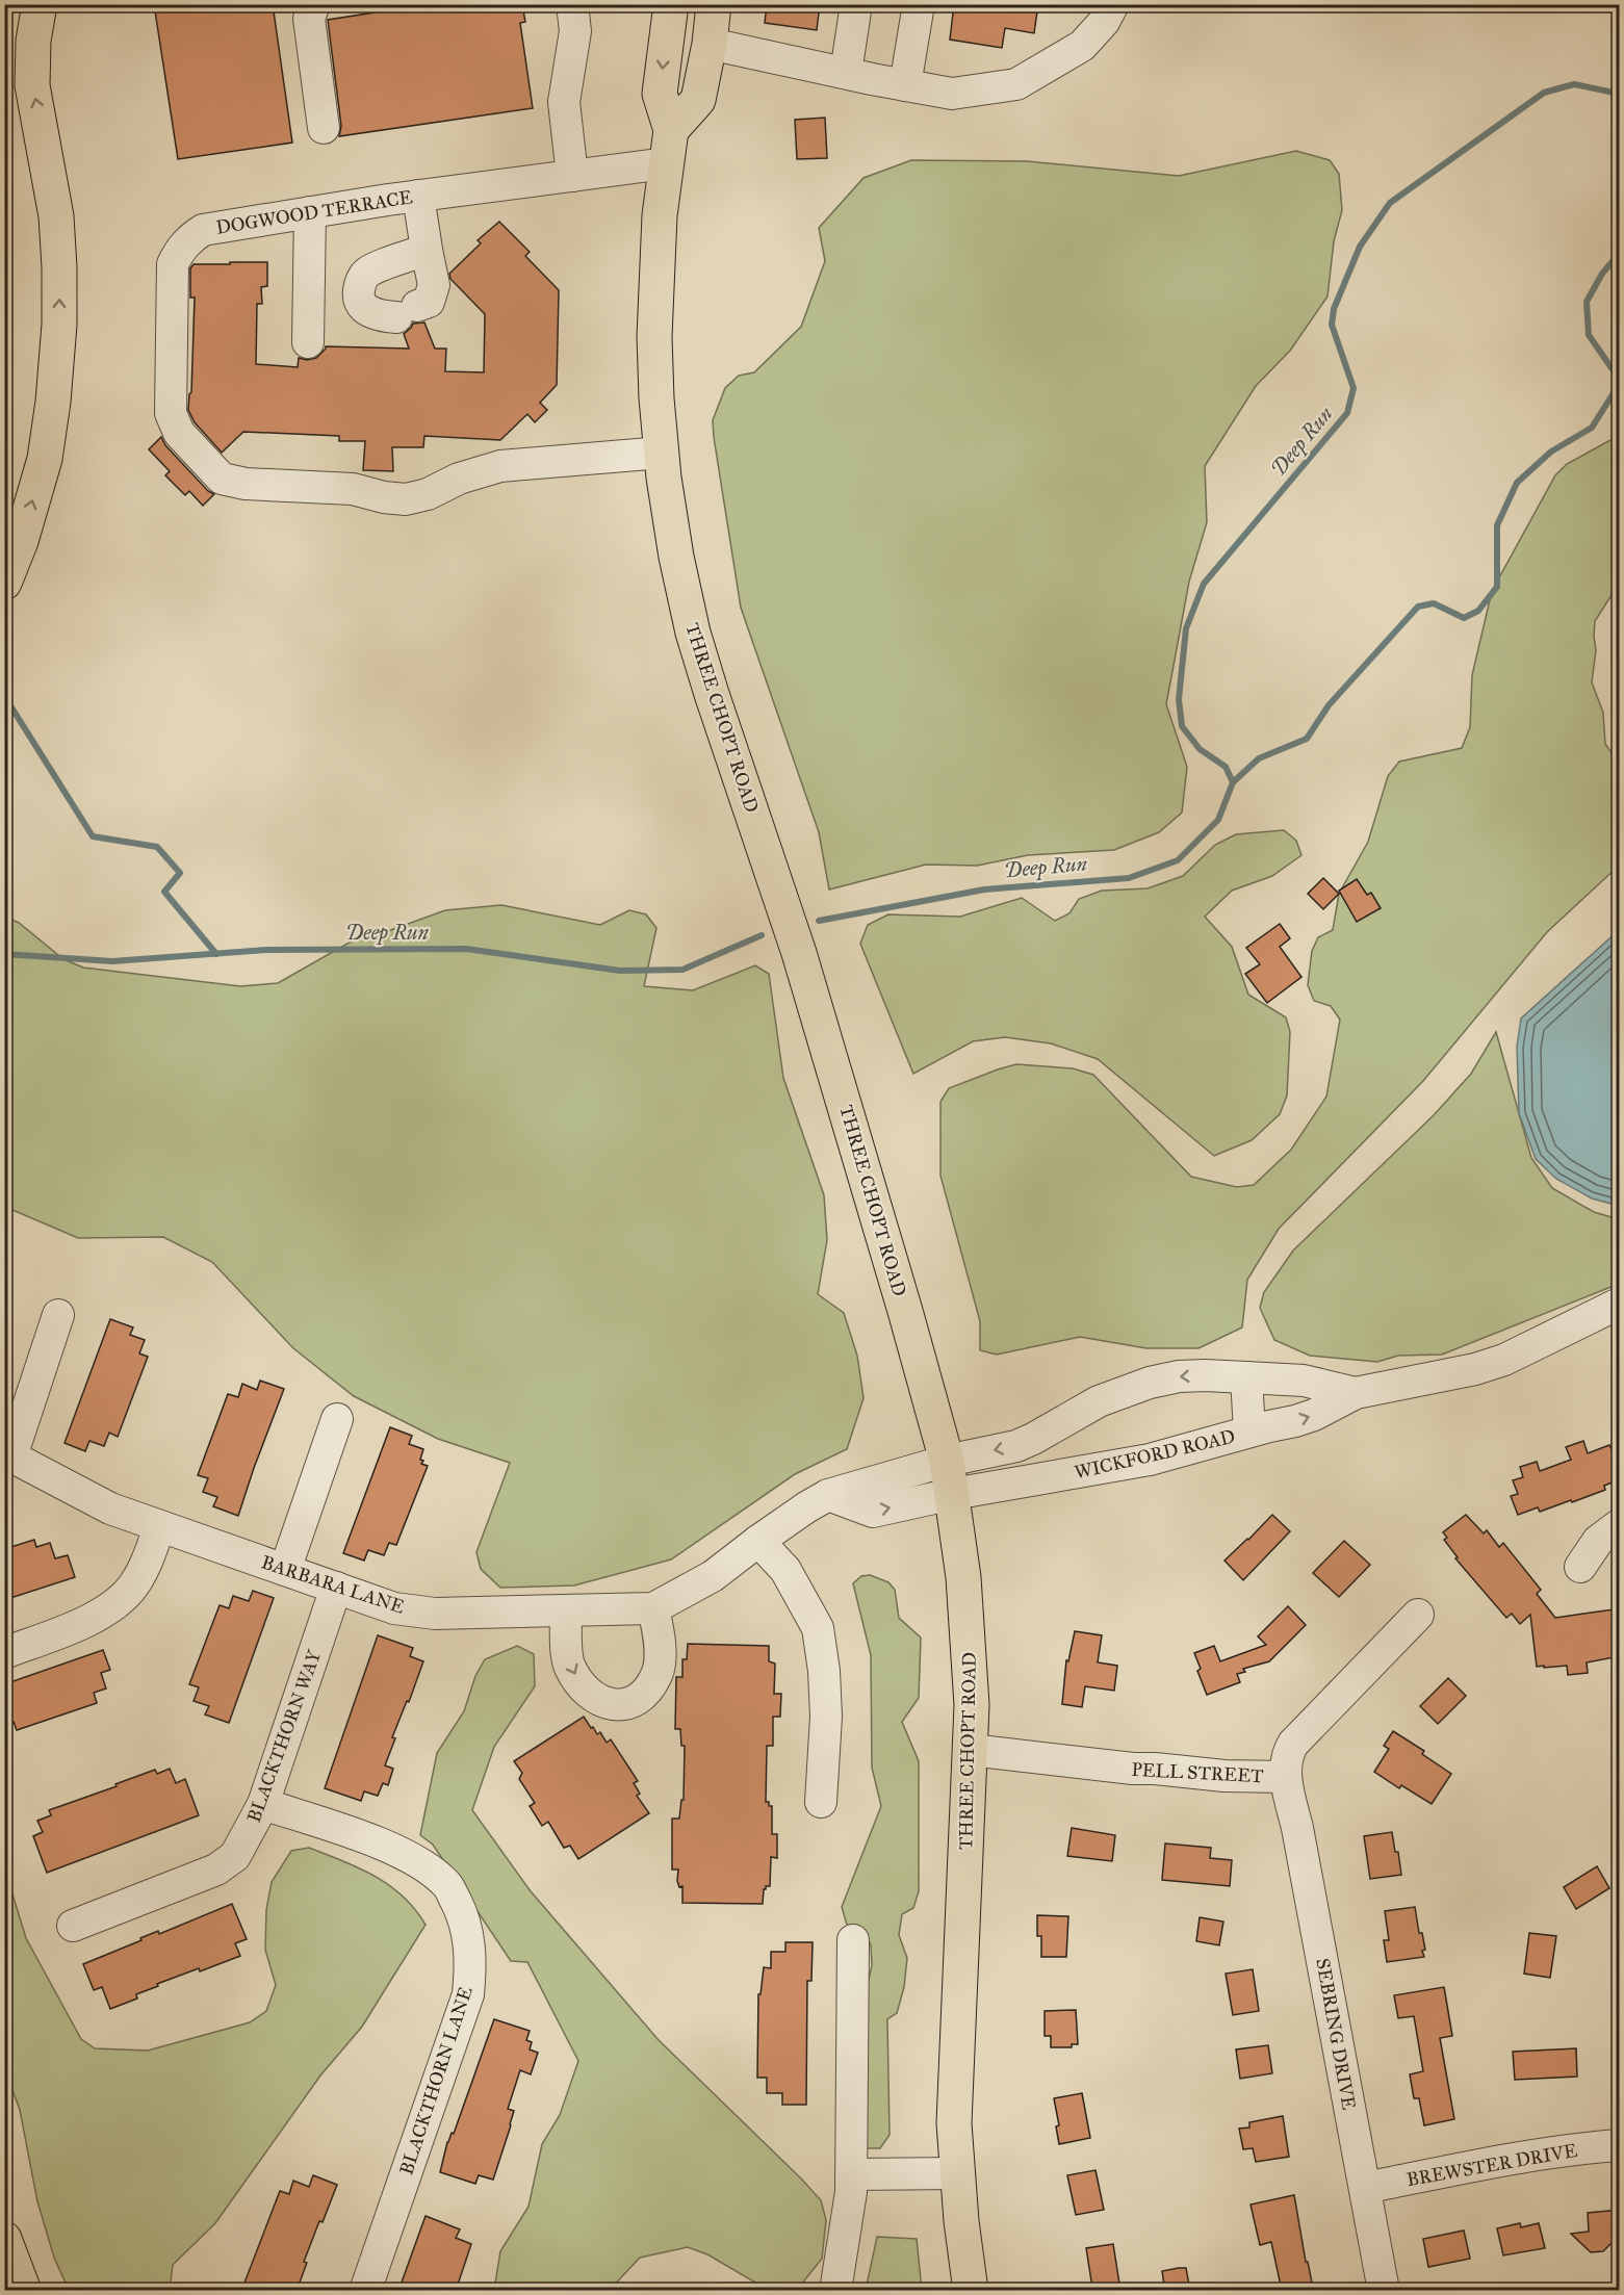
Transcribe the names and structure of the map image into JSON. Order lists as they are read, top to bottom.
{
  "streets": {
    "main road": ["THREE CHOPT ROAD"],
    "street": [
      "DOGWOOD TERRACE",
      "WICKFORD ROAD",
      "BARBARA LANE",
      "BLACKTHORN WAY",
      "PELL STREET",
      "SEBRING DRIVE",
      "BLACKTHORN LANE",
      "BREWSTER DRIVE"
    ]
  },
  "crossings": [
    ["DOGWOOD TERRACE", "THREE CHOPT ROAD"],
    ["THREE CHOPT ROAD", "WICKFORD ROAD"],
    ["THREE CHOPT ROAD", "BARBARA LANE"],
    ["THREE CHOPT ROAD", "PELL STREET"],
    ["BARBARA LANE", "BLACKTHORN WAY"],
    ["BLACKTHORN WAY", "BLACKTHORN LANE"],
    ["PELL STREET", "SEBRING DRIVE"],
    ["SEBRING DRIVE", "BREWSTER DRIVE"]
  ],
  "water": ["Deep Run"]
}
